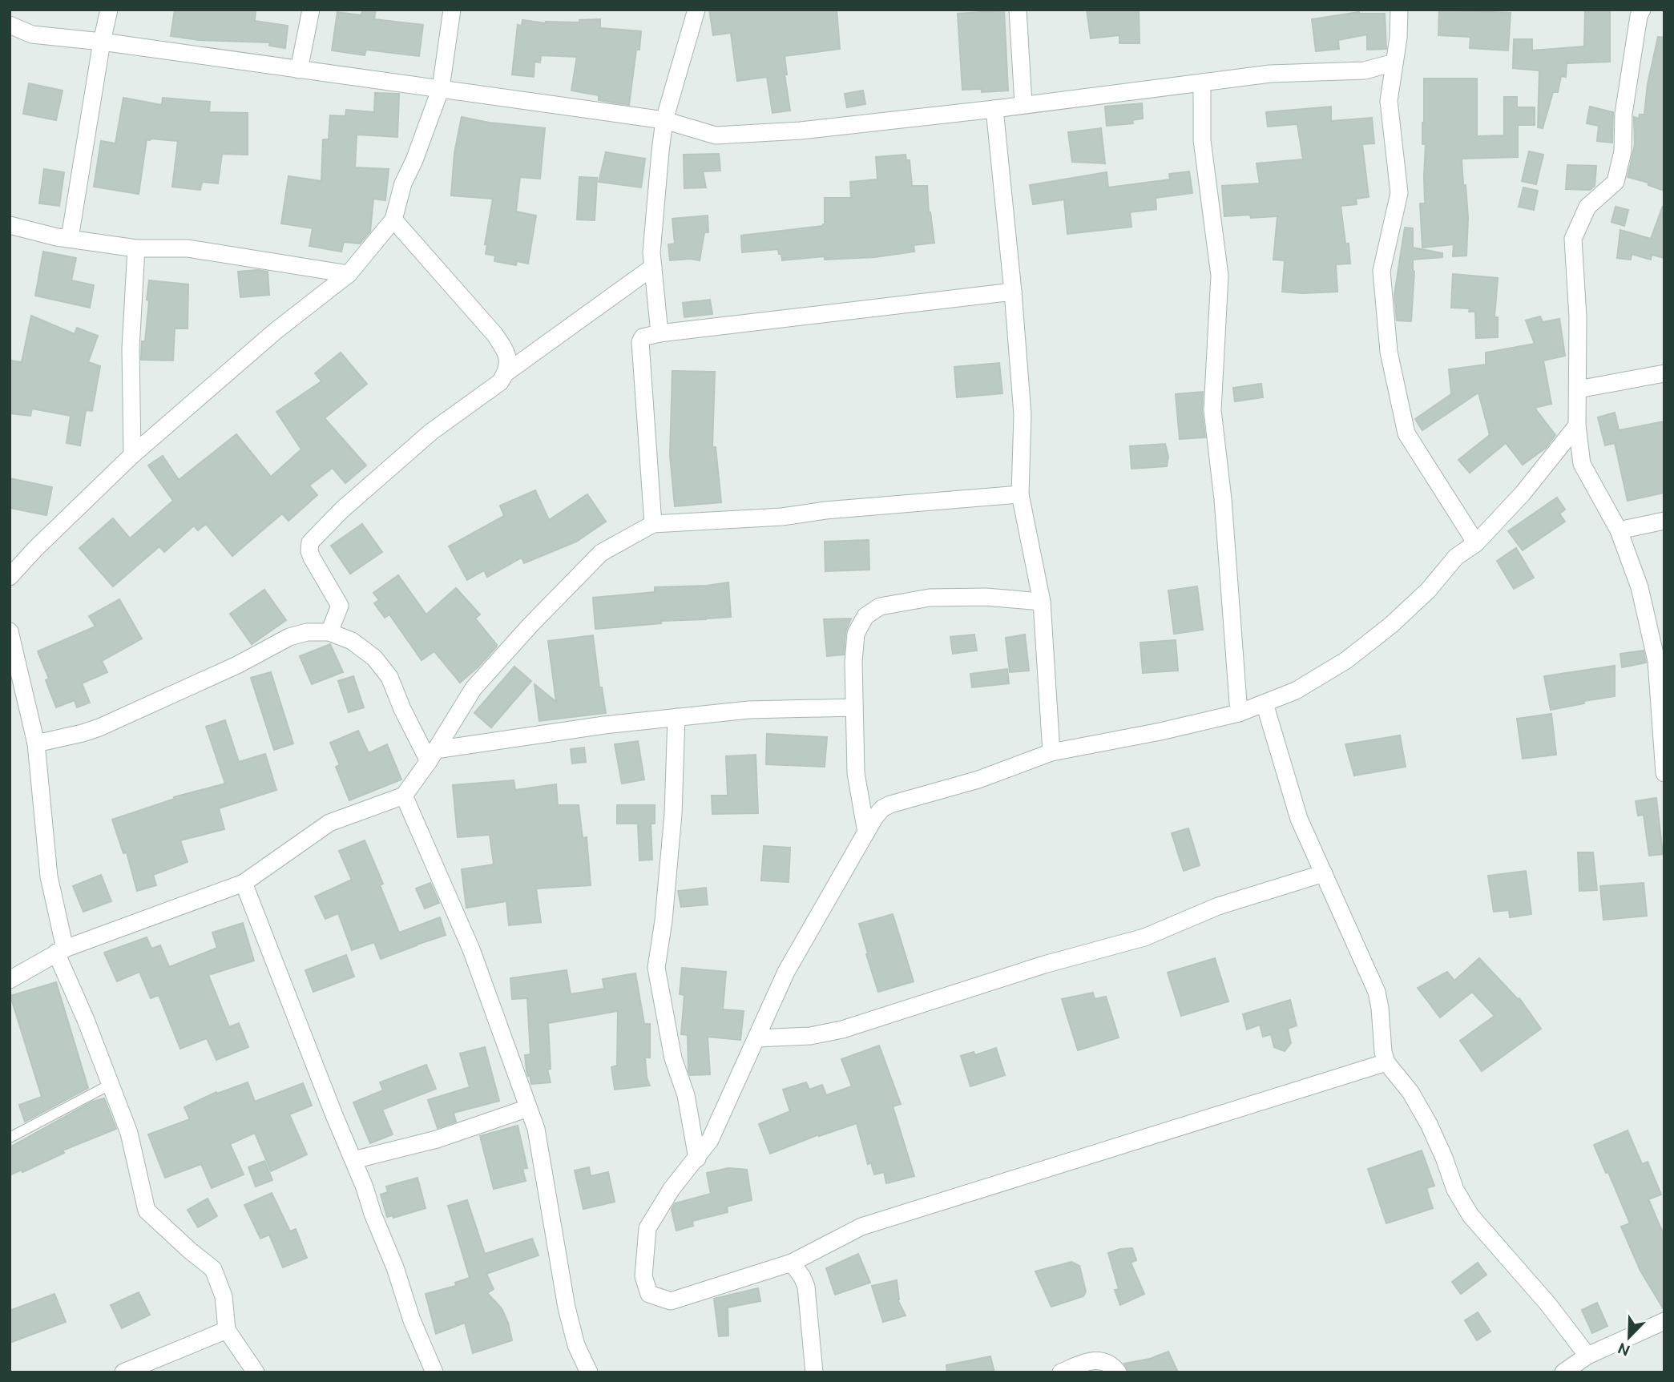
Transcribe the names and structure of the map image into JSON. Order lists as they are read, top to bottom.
{
  "north": "bottom left"
}
